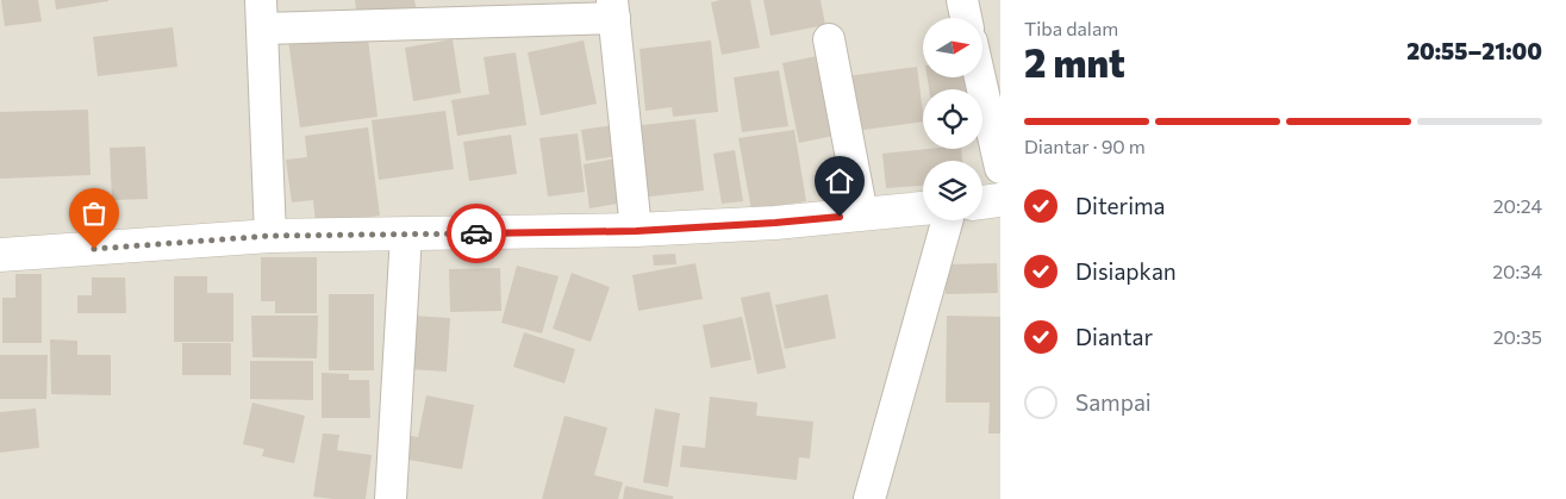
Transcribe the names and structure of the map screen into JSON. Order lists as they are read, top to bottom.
{
  "north": "right",
  "page": {
    "heading": ["2 mnt", "Tiba dalam", "20:55–21:00"],
    "bar": "Diantar · 90 m",
    "list": [
      ["Diterima", "20:24"],
      ["Disiapkan", "20:34"],
      ["Diantar", "20:35"],
      "Sampai"
    ]
  }
}
